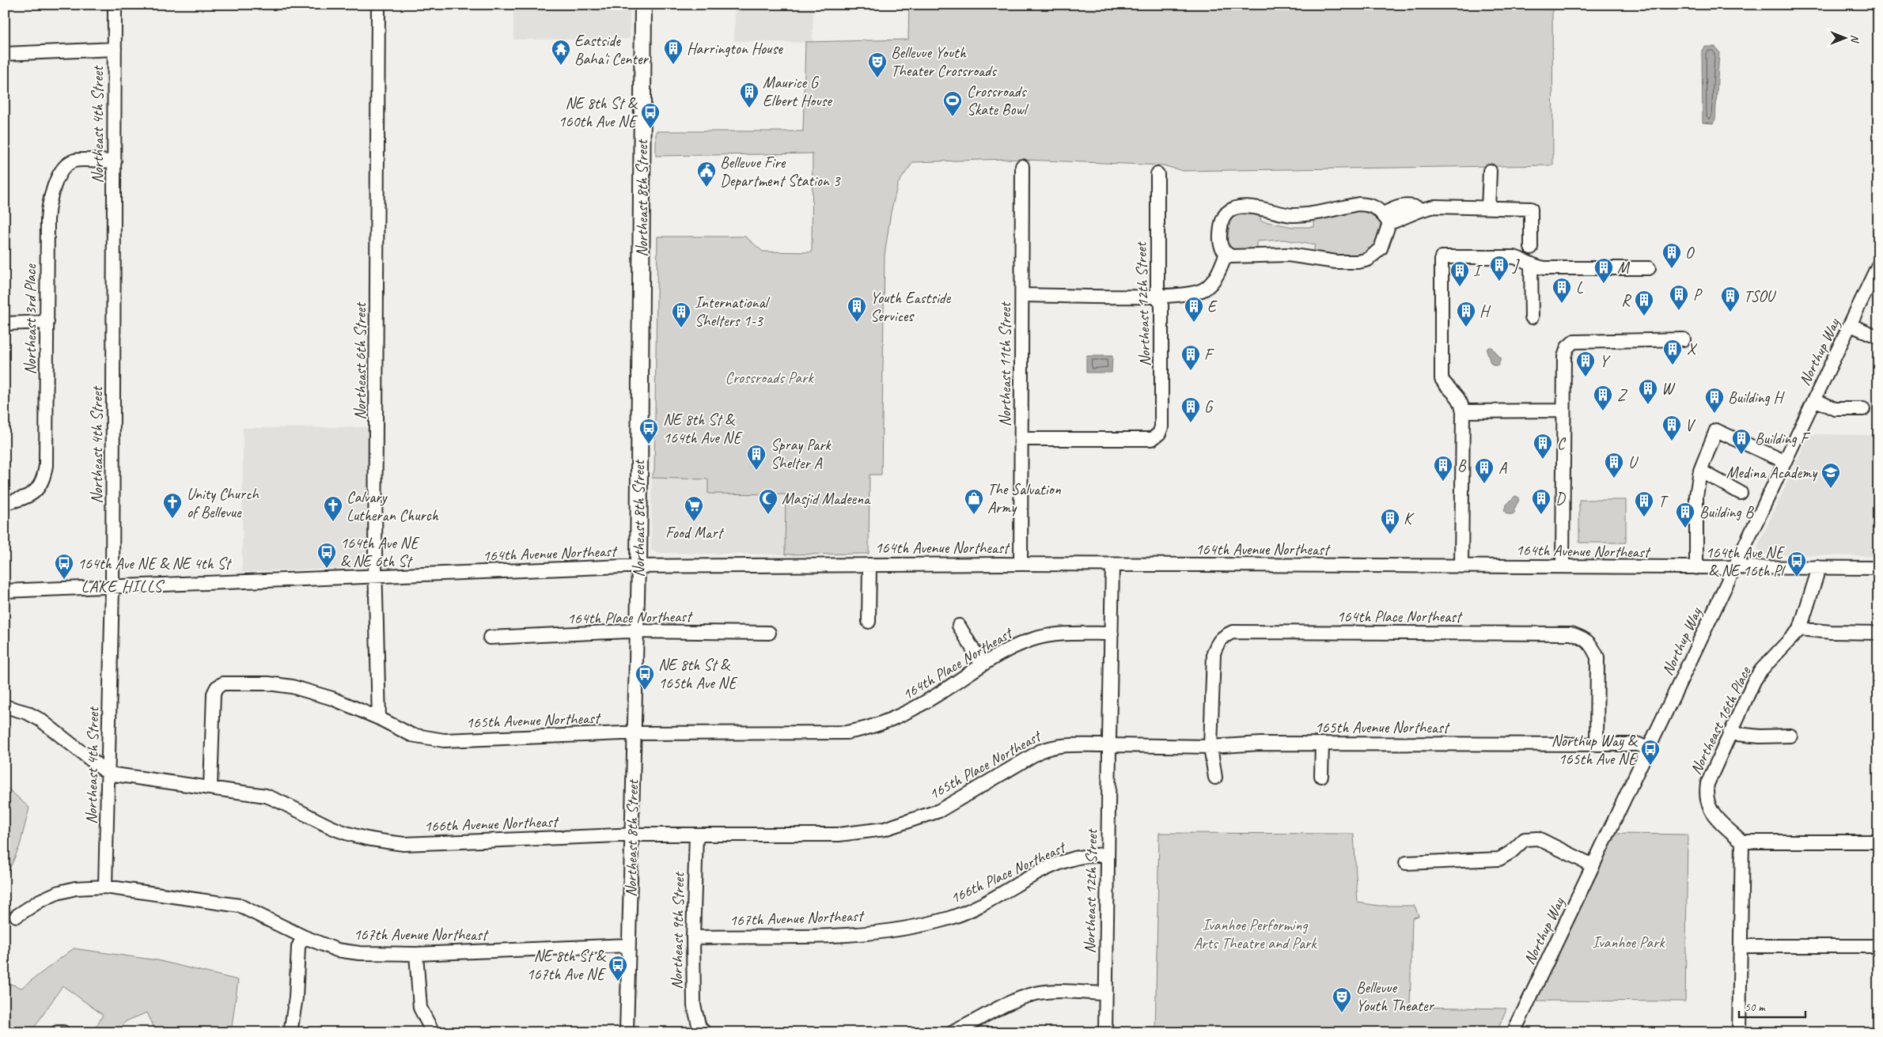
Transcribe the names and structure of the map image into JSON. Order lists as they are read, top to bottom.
{
  "streets": {
    "main road": ["Northeast 8th Street"],
    "street": [
      "Northeast 4th Street",
      "Northeast 12th Street",
      "Northeast 3rd Place",
      "Northup Way",
      "Northeast 6th Street",
      "Northeast 11th Street",
      "164th Avenue Northeast",
      "164th Place Northeast",
      "165th Avenue Northeast",
      "Northeast 16th Place",
      "165th Place Northeast",
      "166th Avenue Northeast",
      "166th Place Northeast",
      "167th Avenue Northeast",
      "Northeast 9th Street"
    ]
  },
  "crossings": [
    ["Northeast 4th Street", "Northeast 3rd Place"],
    ["Northeast 4th Street", "164th Avenue Northeast"],
    ["Northeast 4th Street", "166th Avenue Northeast"],
    ["Northeast 4th Street", "167th Avenue Northeast"],
    ["Northeast 8th Street", "164th Avenue Northeast"],
    ["Northeast 8th Street", "164th Place Northeast"],
    ["Northeast 8th Street", "165th Avenue Northeast"],
    ["Northeast 8th Street", "166th Avenue Northeast"],
    ["Northeast 8th Street", "167th Avenue Northeast"],
    ["Northeast 12th Street", "Northeast 11th Street"],
    ["Northeast 12th Street", "164th Avenue Northeast"],
    ["Northeast 12th Street", "164th Place Northeast"],
    ["Northeast 12th Street", "165th Avenue Northeast"],
    ["Northeast 12th Street", "165th Place Northeast"],
    ["Northeast 12th Street", "166th Place Northeast"],
    ["Northup Way", "164th Avenue Northeast"],
    ["Northup Way", "165th Avenue Northeast"],
    ["Northeast 6th Street", "164th Avenue Northeast"],
    ["Northeast 6th Street", "165th Avenue Northeast"],
    ["Northeast 11th Street", "164th Avenue Northeast"],
    ["164th Avenue Northeast", "Northeast 16th Place"],
    ["164th Place Northeast", "165th Avenue Northeast"],
    ["165th Avenue Northeast", "165th Place Northeast"],
    ["165th Avenue Northeast", "166th Avenue Northeast"],
    ["165th Place Northeast", "166th Avenue Northeast"],
    ["166th Avenue Northeast", "Northeast 9th Street"],
    ["166th Place Northeast", "167th Avenue Northeast"],
    ["167th Avenue Northeast", "Northeast 9th Street"]
  ],
  "districts": ["LAKE HILLS"],
  "parks": ["Crossroads Park", "Ivanhoe Performing Arts Theatre and Park", "Ivanhoe Park"],
  "places": {
    "building": [
      "Harrington House",
      "Maurice G Elbert House",
      "O",
      "J",
      "M",
      "I",
      "L",
      "P",
      "TSOU",
      "R",
      "Youth Eastside Services",
      "E",
      "H",
      "International Shelters 1-3",
      "X",
      "F",
      "Y",
      "W",
      "Z",
      "Building H",
      "G",
      "V",
      "Building F",
      "C",
      "Spray Park Shelter A",
      "U",
      "B",
      "A",
      "D",
      "T",
      "Building B",
      "K"
    ],
    "temple": ["Eastside Baha'i Center"],
    "theatre": ["Bellevue Youth Theater Crossroads", "Bellevue Youth Theater"],
    "sports": ["Crossroads Skate Bowl"],
    "bus stop": [
      "NE 8th St & 160th Ave NE",
      "NE 8th St & 164th Ave NE",
      "164th Ave NE & NE 6th St",
      "164th Ave NE & NE 16th Pl",
      "164th Ave NE & NE 4th St",
      "NE 8th St & 165th Ave NE",
      "Northup Way & 165th Ave NE",
      "NE 8th St & 167th Ave NE"
    ],
    "public building": ["Bellevue Fire Department Station 3"],
    "school or university": ["Medina Academy"],
    "mosque": ["Masjid Madeena"],
    "shop": ["The Salvation Army"],
    "church": ["Unity Church of Bellevue", "Calvary Lutheran Church"],
    "supermarket": ["Food Mart"]
  },
  "scale_bar": "50 m",
  "north": "right"
}
